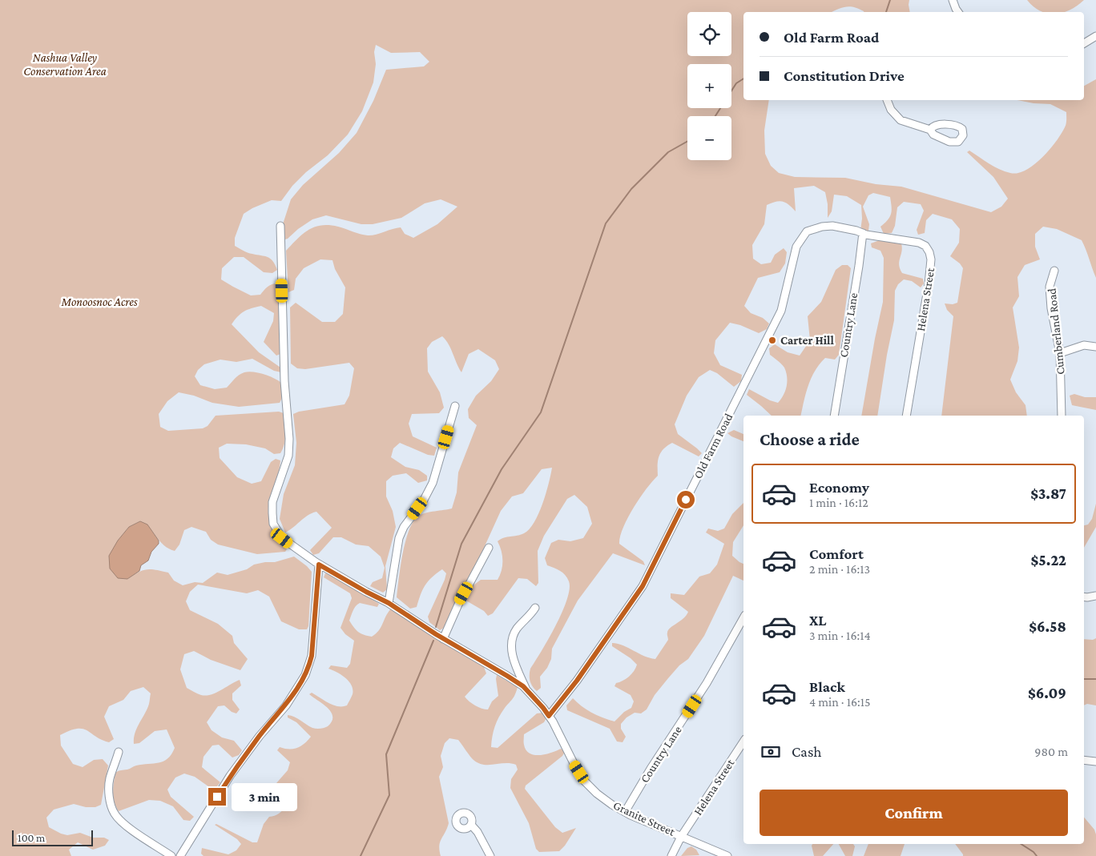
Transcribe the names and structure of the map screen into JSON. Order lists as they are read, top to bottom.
{
  "streets": {
    "street": [
      "Helena Street",
      "Country Lane",
      "Cumberland Road",
      "Old Farm Road",
      "Granite Street"
    ]
  },
  "crossings": [
    ["Helena Street", "Country Lane"],
    ["Helena Street", "Old Farm Road"],
    ["Helena Street", "Granite Street"],
    ["Country Lane", "Old Farm Road"],
    ["Country Lane", "Granite Street"],
    ["Old Farm Road", "Granite Street"]
  ],
  "parks": ["Nashua Valley Conservation Area", "Monoosnoc Acres"],
  "places": ["Carter Hill"],
  "scale_bar": "100 m",
  "page": {
    "map_buttons": ["+", "−"],
    "banner": ["Old Farm Road", "Constitution Drive"],
    "heading": "Choose a ride",
    "list": [
      {
        "name": "Economy",
        "note": "1 min · 16:12",
        "value": "$3.87"
      },
      {
        "name": "Comfort",
        "note": "2 min · 16:13",
        "value": "$5.22"
      },
      {
        "name": "XL",
        "note": "3 min · 16:14",
        "value": "$6.58"
      },
      {
        "name": "Black",
        "note": "4 min · 16:15",
        "value": "$6.09"
      }
    ],
    "pay": ["Cash", "980 m"],
    "buttons": "Confirm",
    "bubble": "3 min",
    "scale": "100 m"
  }
}
